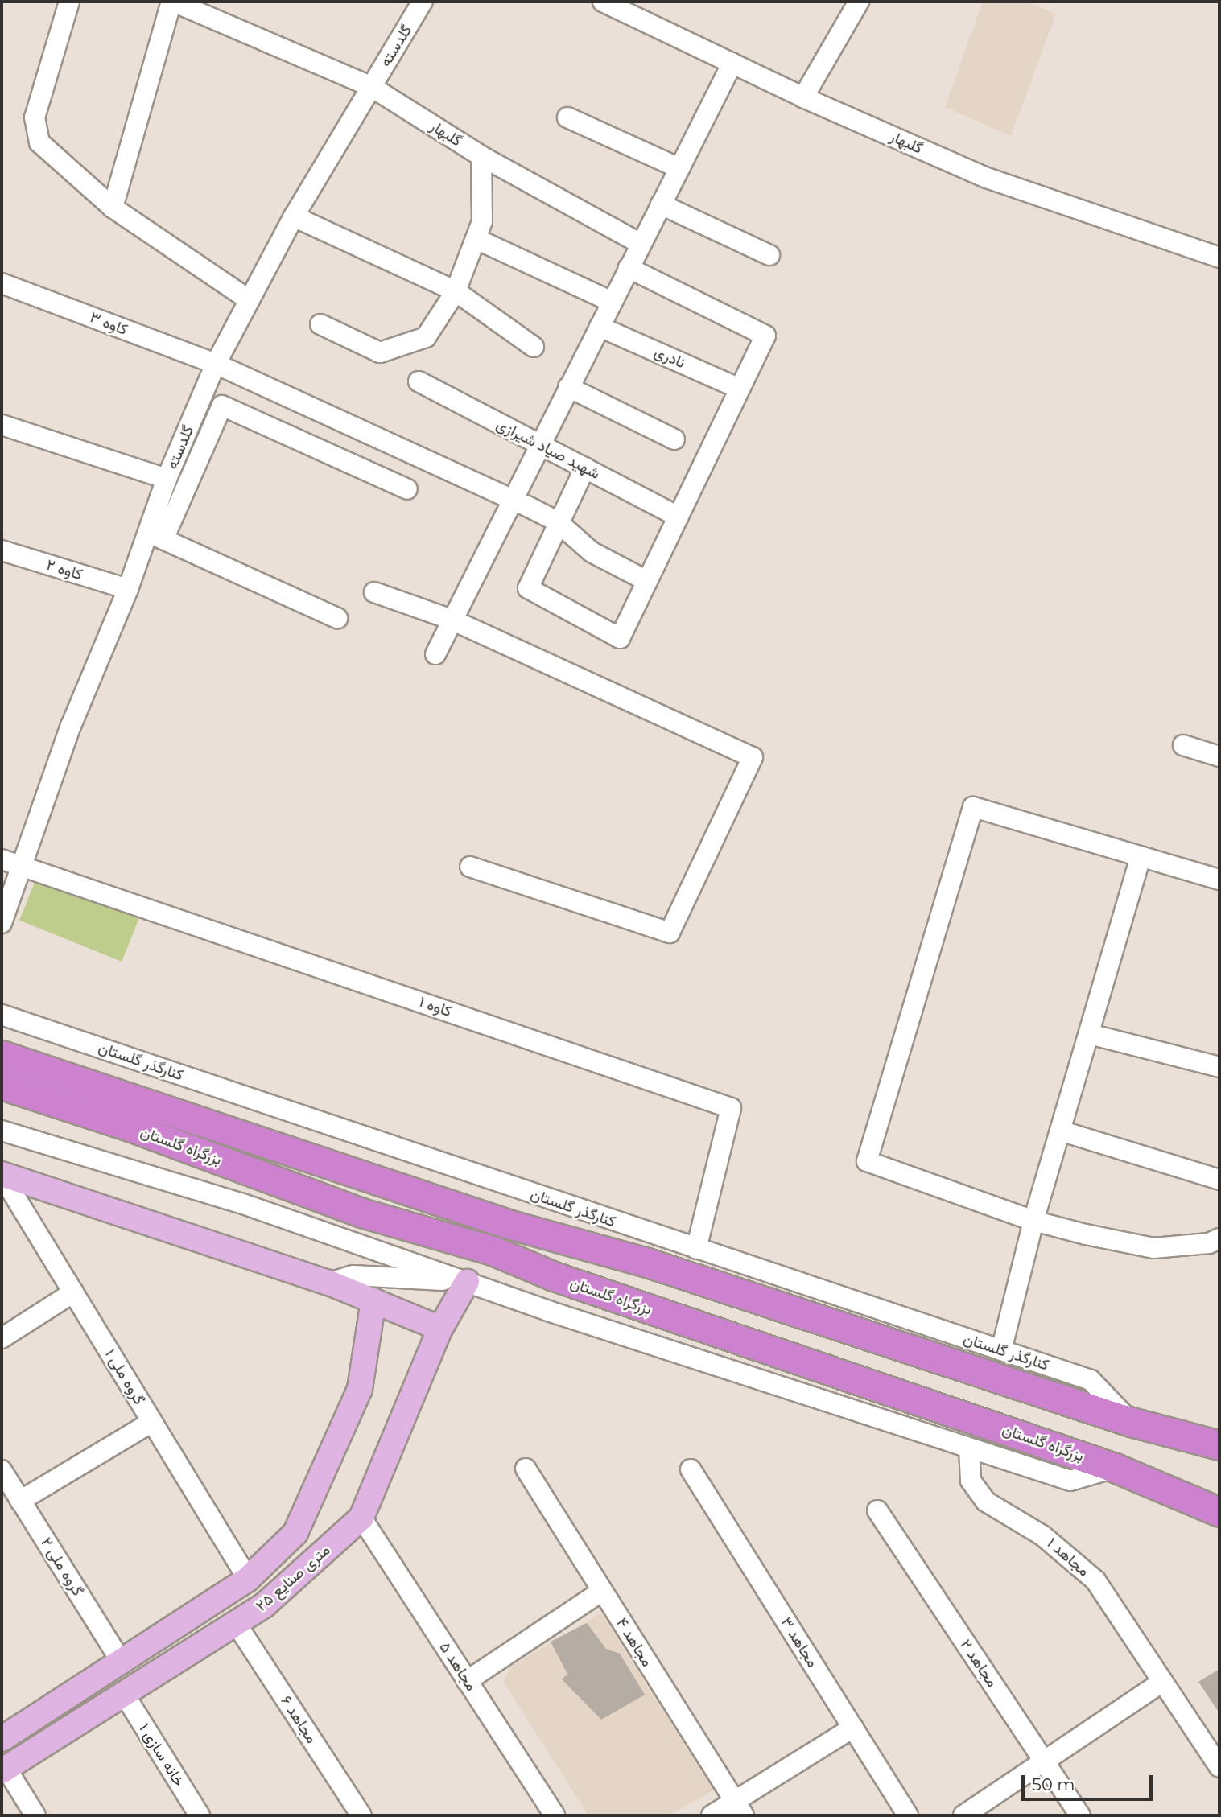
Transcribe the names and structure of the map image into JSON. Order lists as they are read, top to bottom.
{
  "streets": {
    "highway": ["بزرگراه گلستان"],
    "main road": ["۲۵ متری صنایع"],
    "street": [
      "گلدسته",
      "گلبهار",
      "کاوه ۳",
      "نادری",
      "شهید صیاد شیرازی",
      "کاوه ۲",
      "کاوه ۱",
      "کنارگذر گلستان",
      "گروه ملی ۱",
      "۱ مجاهد",
      "گروه ملی ۲",
      "مجاهد ۴",
      "مجاهد ۳",
      "مجاهد ۲",
      "۵ مجاهد",
      "۶ مجاهد",
      "خانه سازی ۱"
    ]
  },
  "crossings": [
    ["گلدسته", "گلبهار"],
    ["گلدسته", "کاوه ۳"],
    ["گلدسته", "کاوه ۲"],
    ["گلدسته", "کاوه ۱"],
    ["کاوه ۱", "کنارگذر گلستان"],
    ["کنارگذر گلستان", "بزرگراه گلستان"],
    ["گروه ملی ۱", "۲۵ متری صنایع"],
    ["گروه ملی ۲", "۲۵ متری صنایع"],
    ["۲۵ متری صنایع", "۵ مجاهد"],
    ["۲۵ متری صنایع", "۶ مجاهد"],
    ["۲۵ متری صنایع", "خانه سازی ۱"]
  ],
  "scale_bar": "50 m"
}
